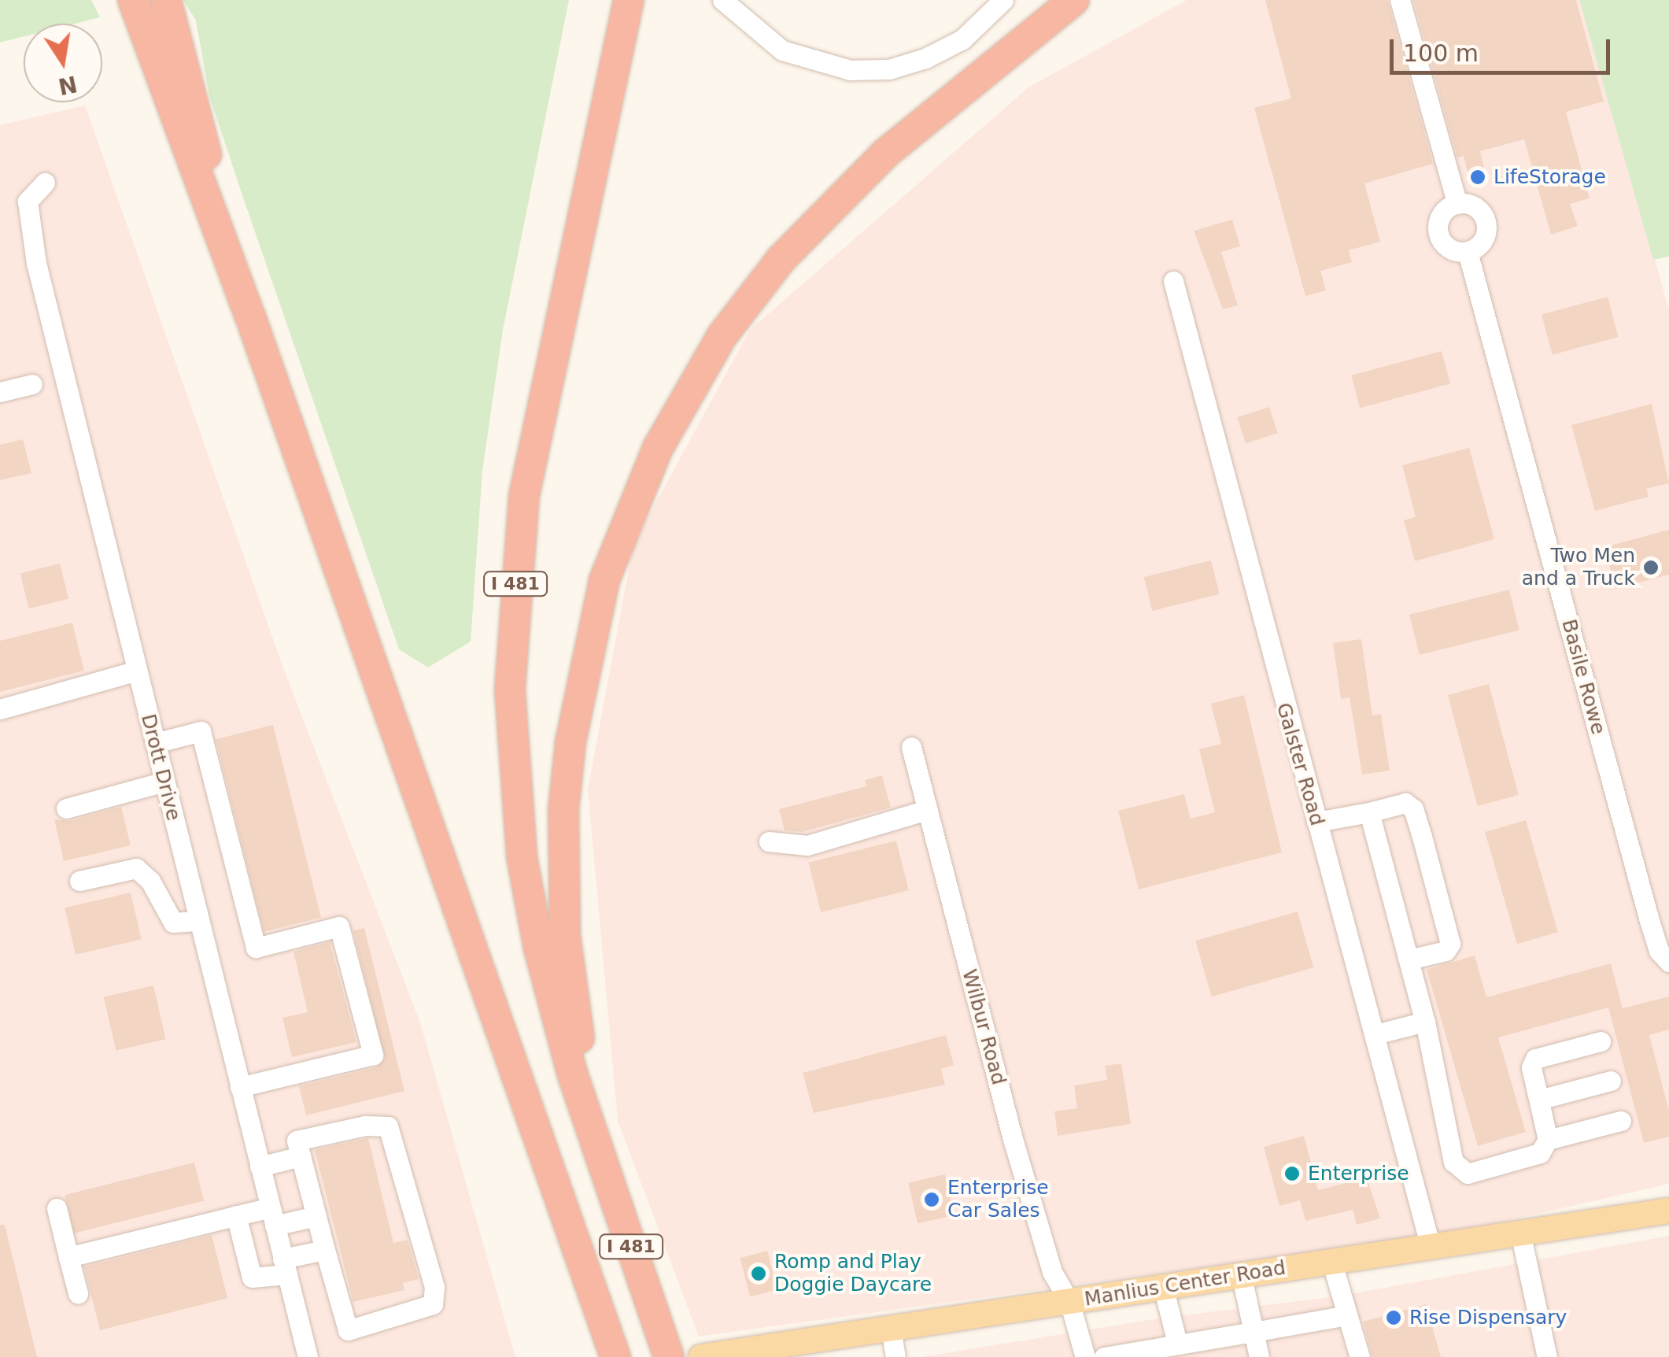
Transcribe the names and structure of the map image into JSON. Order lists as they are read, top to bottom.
{
  "streets": {
    "highway": ["I 481"],
    "main road": ["Manlius Center Road"],
    "street": [
      "Basile Rowe",
      "Galster Road",
      "Drott Drive",
      "Wilbur Road"
    ]
  },
  "crossings": [
    ["Galster Road", "Manlius Center Road"],
    ["Wilbur Road", "Manlius Center Road"]
  ],
  "places": [
    "LifeStorage",
    "Two Men and a Truck",
    "Enterprise",
    "Enterprise Car Sales",
    "Romp and Play Doggie Daycare",
    "Rise Dispensary"
  ],
  "scale_bar": "100 m",
  "north": "bottom"
}
